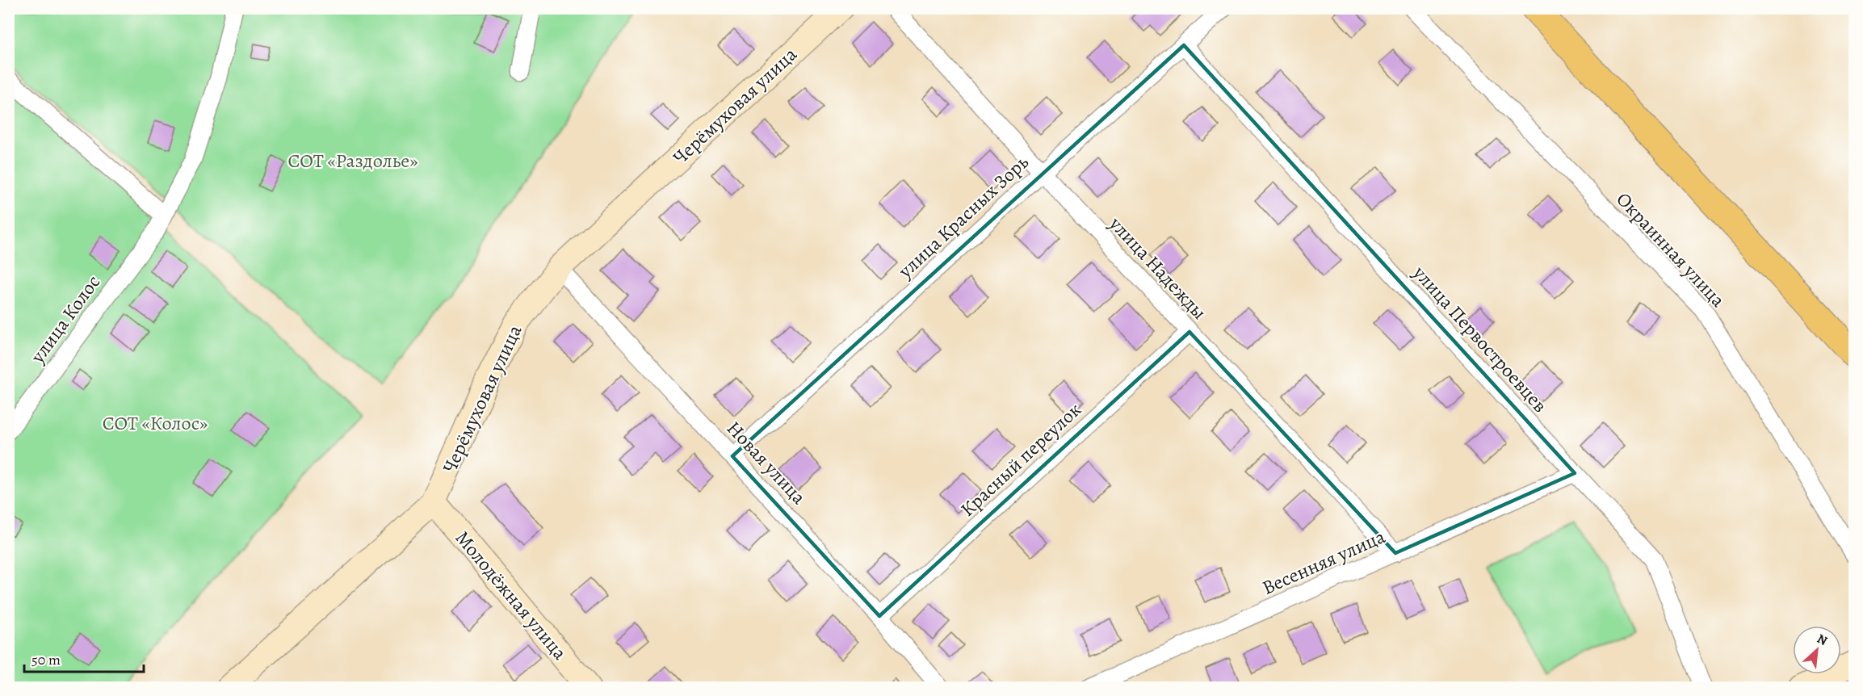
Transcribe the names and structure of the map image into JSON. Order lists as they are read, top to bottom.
{
  "streets": {
    "street": [
      "Черёмуховая улица",
      "улица Красных Зорь",
      "Окраинная улица",
      "улица Надежды",
      "улица Колос",
      "улица Первостроевцев",
      "Красный переулок",
      "Новая улица",
      "Весенняя улица",
      "Молодёжная улица"
    ]
  },
  "crossings": [
    ["Черёмуховая улица", "Новая улица"],
    ["Черёмуховая улица", "Молодёжная улица"],
    ["улица Красных Зорь", "улица Надежды"],
    ["улица Красных Зорь", "улица Первостроевцев"],
    ["улица Красных Зорь", "Новая улица"],
    ["улица Надежды", "Красный переулок"],
    ["улица Надежды", "Весенняя улица"],
    ["улица Первостроевцев", "Весенняя улица"],
    ["Красный переулок", "Новая улица"]
  ],
  "parks": ["СОТ «Раздолье»", "СОТ «Колос»"],
  "scale_bar": "50 m",
  "north": "top right"
}
